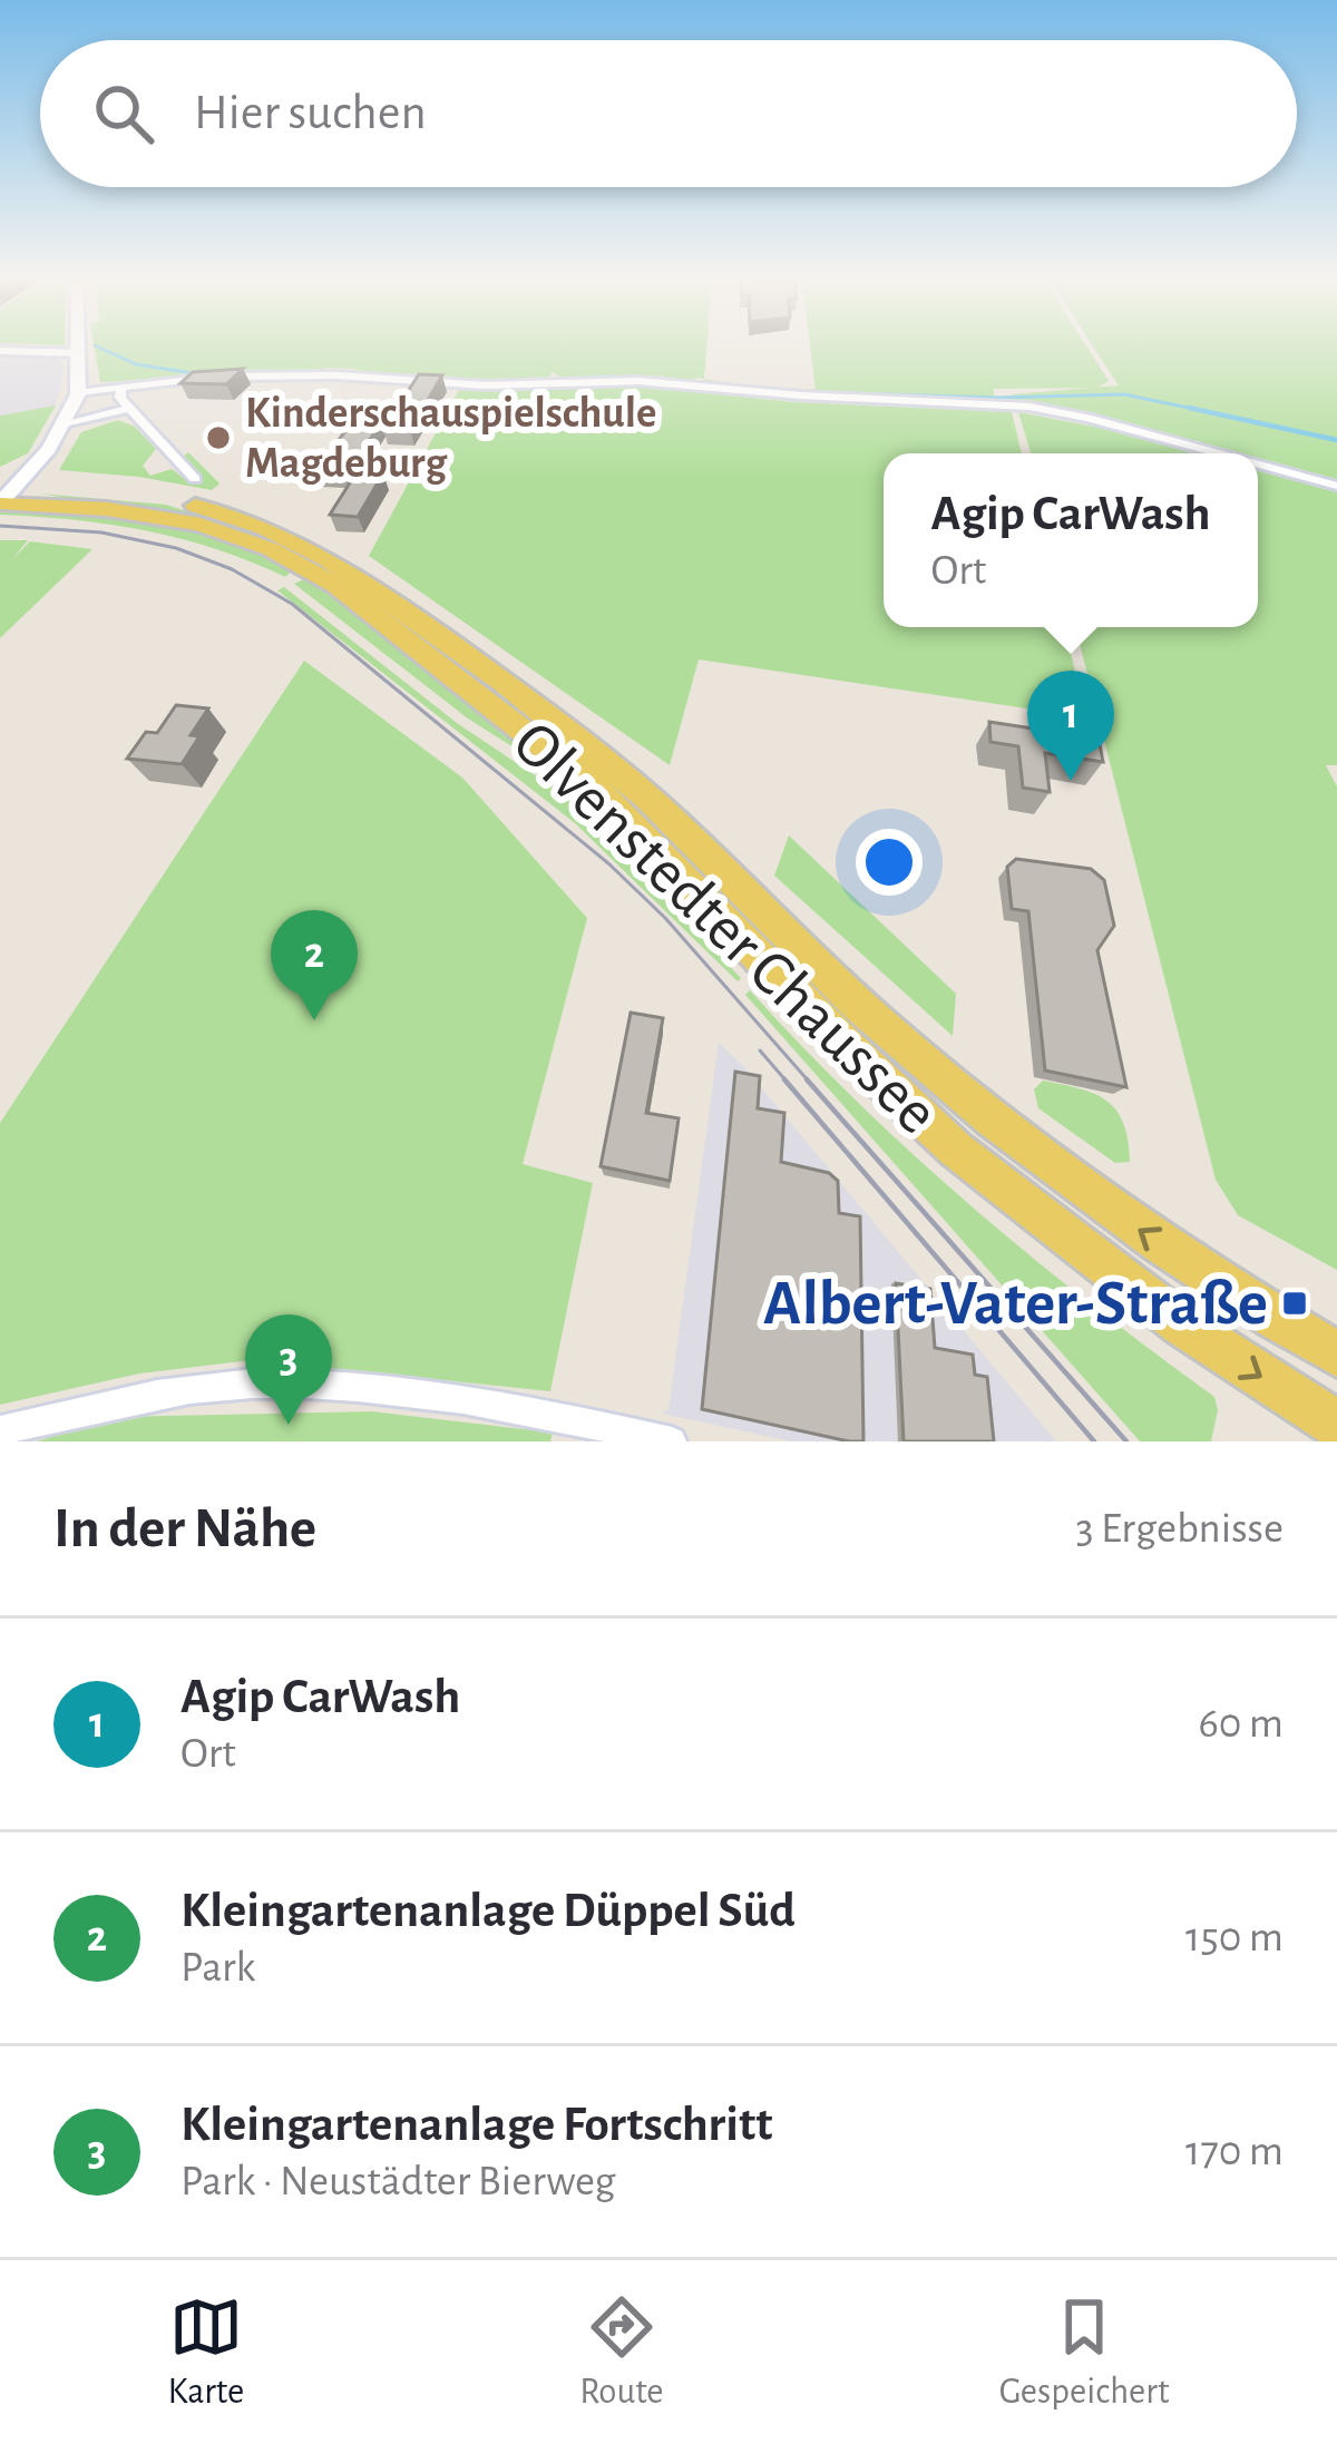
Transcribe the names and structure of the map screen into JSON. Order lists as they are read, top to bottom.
{
  "streets": {
    "main road": ["Olvenstedter Chaussee"]
  },
  "places": {
    "other": ["Kinderschauspielschule Magdeburg"],
    "transit": ["Albert-Vater-Straße"]
  },
  "page": {
    "search": "Hier suchen",
    "popup": ["Agip CarWash", "Ort"],
    "pins": ["1", "2", "3"],
    "heading": ["In der Nähe", "3 Ergebnisse"],
    "list": [
      {
        "mark": "1",
        "name": "Agip CarWash",
        "note": "Ort",
        "value": "60 m"
      },
      {
        "mark": "2",
        "name": "Kleingartenanlage Düppel Süd",
        "note": "Park",
        "value": "150 m"
      },
      {
        "mark": "3",
        "name": "Kleingartenanlage Fortschritt",
        "note": "Park · Neustädter Bierweg",
        "value": "170 m"
      }
    ],
    "nav": ["Karte", "Route", "Gespeichert"]
  }
}
